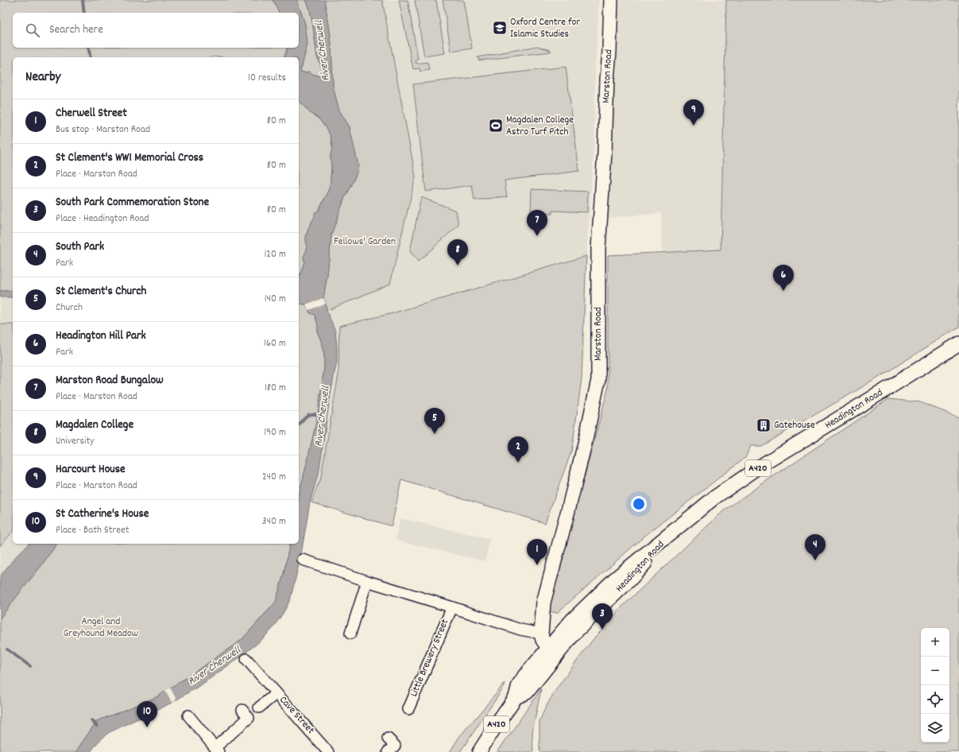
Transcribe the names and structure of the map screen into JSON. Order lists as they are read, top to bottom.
{
  "streets": {
    "main road": ["Marston Road", "Headington Road", "A420"],
    "street": ["Little Brewery Street", "Cave Street"]
  },
  "crossings": [
    ["Headington Road", "A420"]
  ],
  "water": ["River Cherwell"],
  "parks": ["Fellows' Garden", "Angel and Greyhound Meadow"],
  "places": {
    "school or university": ["Oxford Centre for Islamic Studies"],
    "sports": ["Magdalen College Astro Turf Pitch"],
    "building": ["Gatehouse"]
  },
  "page": {
    "search": "Search here",
    "heading": ["Nearby", "10 results"],
    "list": [
      {
        "mark": "1",
        "name": "Cherwell Street",
        "note": "Bus stop · Marston Road",
        "value": "80 m"
      },
      {
        "mark": "2",
        "name": "St Clement's WW1 Memorial Cross",
        "note": "Place · Marston Road",
        "value": "80 m"
      },
      {
        "mark": "3",
        "name": "South Park Commemoration Stone",
        "note": "Place · Headington Road",
        "value": "80 m"
      },
      {
        "mark": "4",
        "name": "South Park",
        "note": "Park",
        "value": "120 m"
      },
      {
        "mark": "5",
        "name": "St Clement's Church",
        "note": "Church",
        "value": "140 m"
      },
      {
        "mark": "6",
        "name": "Headington Hill Park",
        "note": "Park",
        "value": "160 m"
      },
      {
        "mark": "7",
        "name": "Marston Road Bungalow",
        "note": "Place · Marston Road",
        "value": "180 m"
      },
      {
        "mark": "8",
        "name": "Magdalen College",
        "note": "University",
        "value": "190 m"
      },
      {
        "mark": "9",
        "name": "Harcourt House",
        "note": "Place · Marston Road",
        "value": "240 m"
      },
      {
        "mark": "10",
        "name": "St Catherine's House",
        "note": "Place · Bath Street",
        "value": "340 m"
      }
    ],
    "pins": [
      "9",
      "7",
      "8",
      "6",
      "5",
      "2",
      "4",
      "1",
      "3",
      "10"
    ],
    "map_buttons": ["+", "−"]
  }
}
